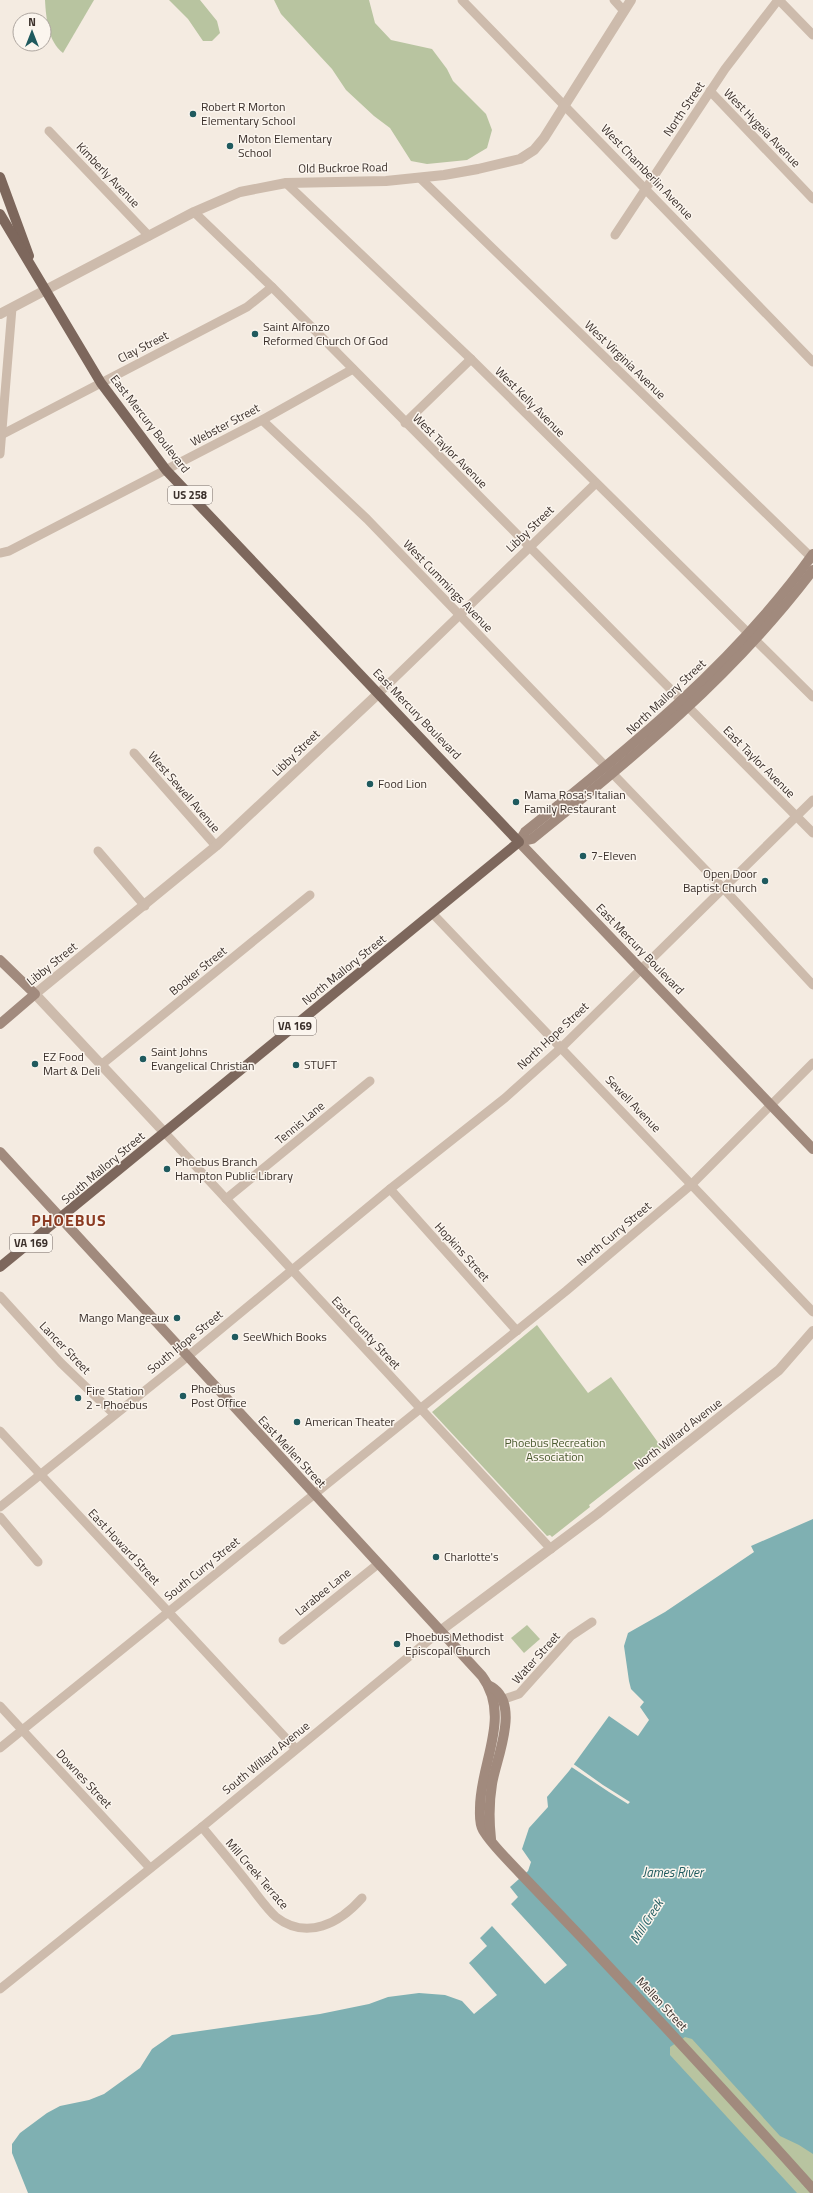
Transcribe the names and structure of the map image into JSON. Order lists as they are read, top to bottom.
{
  "streets": {
    "main road": [
      "East Mercury Boulevard",
      "US 258",
      "Libby Street",
      "North Mallory Street",
      "VA 169",
      "South Mallory Street",
      "East Mellen Street",
      "Mellen Street"
    ],
    "street": [
      "North Street",
      "West Hygeia Avenue",
      "Old Buckroe Road",
      "West Chamberlin Avenue",
      "Kimberly Avenue",
      "Clay Street",
      "West Virginia Avenue",
      "West Kelly Avenue",
      "Webster Street",
      "West Taylor Avenue",
      "West Cummings Avenue",
      "East Taylor Avenue",
      "West Sewell Avenue",
      "Booker Street",
      "North Hope Street",
      "Sewell Avenue",
      "Tennis Lane",
      "North Curry Street",
      "Hopkins Street",
      "East County Street",
      "South Hope Street",
      "Lancer Street",
      "North Willard Avenue",
      "East Howard Street",
      "South Curry Street",
      "Larabee Lane",
      "Water Street",
      "South Willard Avenue",
      "Downes Street",
      "Mill Creek Terrace"
    ]
  },
  "crossings": [
    ["North Street", "West Hygeia Avenue"],
    ["North Street", "West Chamberlin Avenue"],
    ["Old Buckroe Road", "West Chamberlin Avenue"],
    ["Old Buckroe Road", "Kimberly Avenue"],
    ["Old Buckroe Road", "West Virginia Avenue"],
    ["Old Buckroe Road", "West Kelly Avenue"],
    ["Old Buckroe Road", "East Mercury Boulevard"],
    ["Old Buckroe Road", "West Taylor Avenue"],
    ["Clay Street", "East Mercury Boulevard"],
    ["Clay Street", "West Taylor Avenue"],
    ["West Virginia Avenue", "North Mallory Street"],
    ["West Kelly Avenue", "Libby Street"],
    ["West Kelly Avenue", "North Mallory Street"],
    ["East Mercury Boulevard", "Webster Street"],
    ["East Mercury Boulevard", "Libby Street"],
    ["East Mercury Boulevard", "North Mallory Street"],
    ["East Mercury Boulevard", "North Hope Street"],
    ["East Mercury Boulevard", "North Curry Street"],
    ["Webster Street", "West Taylor Avenue"],
    ["Webster Street", "West Cummings Avenue"],
    ["West Taylor Avenue", "Libby Street"],
    ["West Taylor Avenue", "North Mallory Street"],
    ["West Taylor Avenue", "East Taylor Avenue"],
    ["Libby Street", "West Cummings Avenue"],
    ["Libby Street", "West Sewell Avenue"],
    ["West Cummings Avenue", "North Mallory Street"],
    ["West Cummings Avenue", "North Hope Street"],
    ["North Mallory Street", "East Taylor Avenue"],
    ["North Mallory Street", "Sewell Avenue"],
    ["North Mallory Street", "South Mallory Street"],
    ["North Mallory Street", "East County Street"],
    ["East Taylor Avenue", "North Hope Street"],
    ["North Hope Street", "Sewell Avenue"],
    ["North Hope Street", "Hopkins Street"],
    ["North Hope Street", "East County Street"],
    ["North Hope Street", "South Hope Street"],
    ["Sewell Avenue", "North Curry Street"],
    ["Tennis Lane", "East County Street"],
    ["South Mallory Street", "East County Street"],
    ["South Mallory Street", "East Mellen Street"],
    ["North Curry Street", "Hopkins Street"],
    ["North Curry Street", "East County Street"],
    ["North Curry Street", "South Curry Street"],
    ["East County Street", "South Hope Street"],
    ["East County Street", "North Willard Avenue"],
    ["East County Street", "South Curry Street"],
    ["East County Street", "South Willard Avenue"],
    ["South Hope Street", "Lancer Street"],
    ["South Hope Street", "East Mellen Street"],
    ["South Hope Street", "East Howard Street"],
    ["North Willard Avenue", "South Willard Avenue"],
    ["East Mellen Street", "South Curry Street"],
    ["East Mellen Street", "Larabee Lane"],
    ["East Mellen Street", "Water Street"],
    ["East Mellen Street", "South Willard Avenue"],
    ["East Mellen Street", "Mellen Street"],
    ["East Howard Street", "South Curry Street"],
    ["East Howard Street", "South Willard Avenue"],
    ["South Curry Street", "Downes Street"],
    ["Water Street", "Mellen Street"],
    ["South Willard Avenue", "Downes Street"],
    ["South Willard Avenue", "Mill Creek Terrace"]
  ],
  "districts": ["PHOEBUS"],
  "water": ["James River", "Mill Creek"],
  "parks": ["Phoebus Recreation Association"],
  "places": [
    "Robert R Morton Elementary School",
    "Moton Elementary School",
    "Saint Alfonzo Reformed Church Of God",
    "Food Lion",
    "Mama Rosa's Italian Family Restaurant",
    "7-Eleven",
    "Open Door Baptist Church",
    "Saint Johns Evangelical Christian",
    "EZ Food Mart & Deli",
    "STUFT",
    "Phoebus Branch Hampton Public Library",
    "Mango Mangeaux",
    "SeeWhich Books",
    "Phoebus Post Office",
    "Fire Station 2 - Phoebus",
    "American Theater",
    "Charlotte's",
    "Phoebus Methodist Episcopal Church"
  ],
  "north": "top"
}
